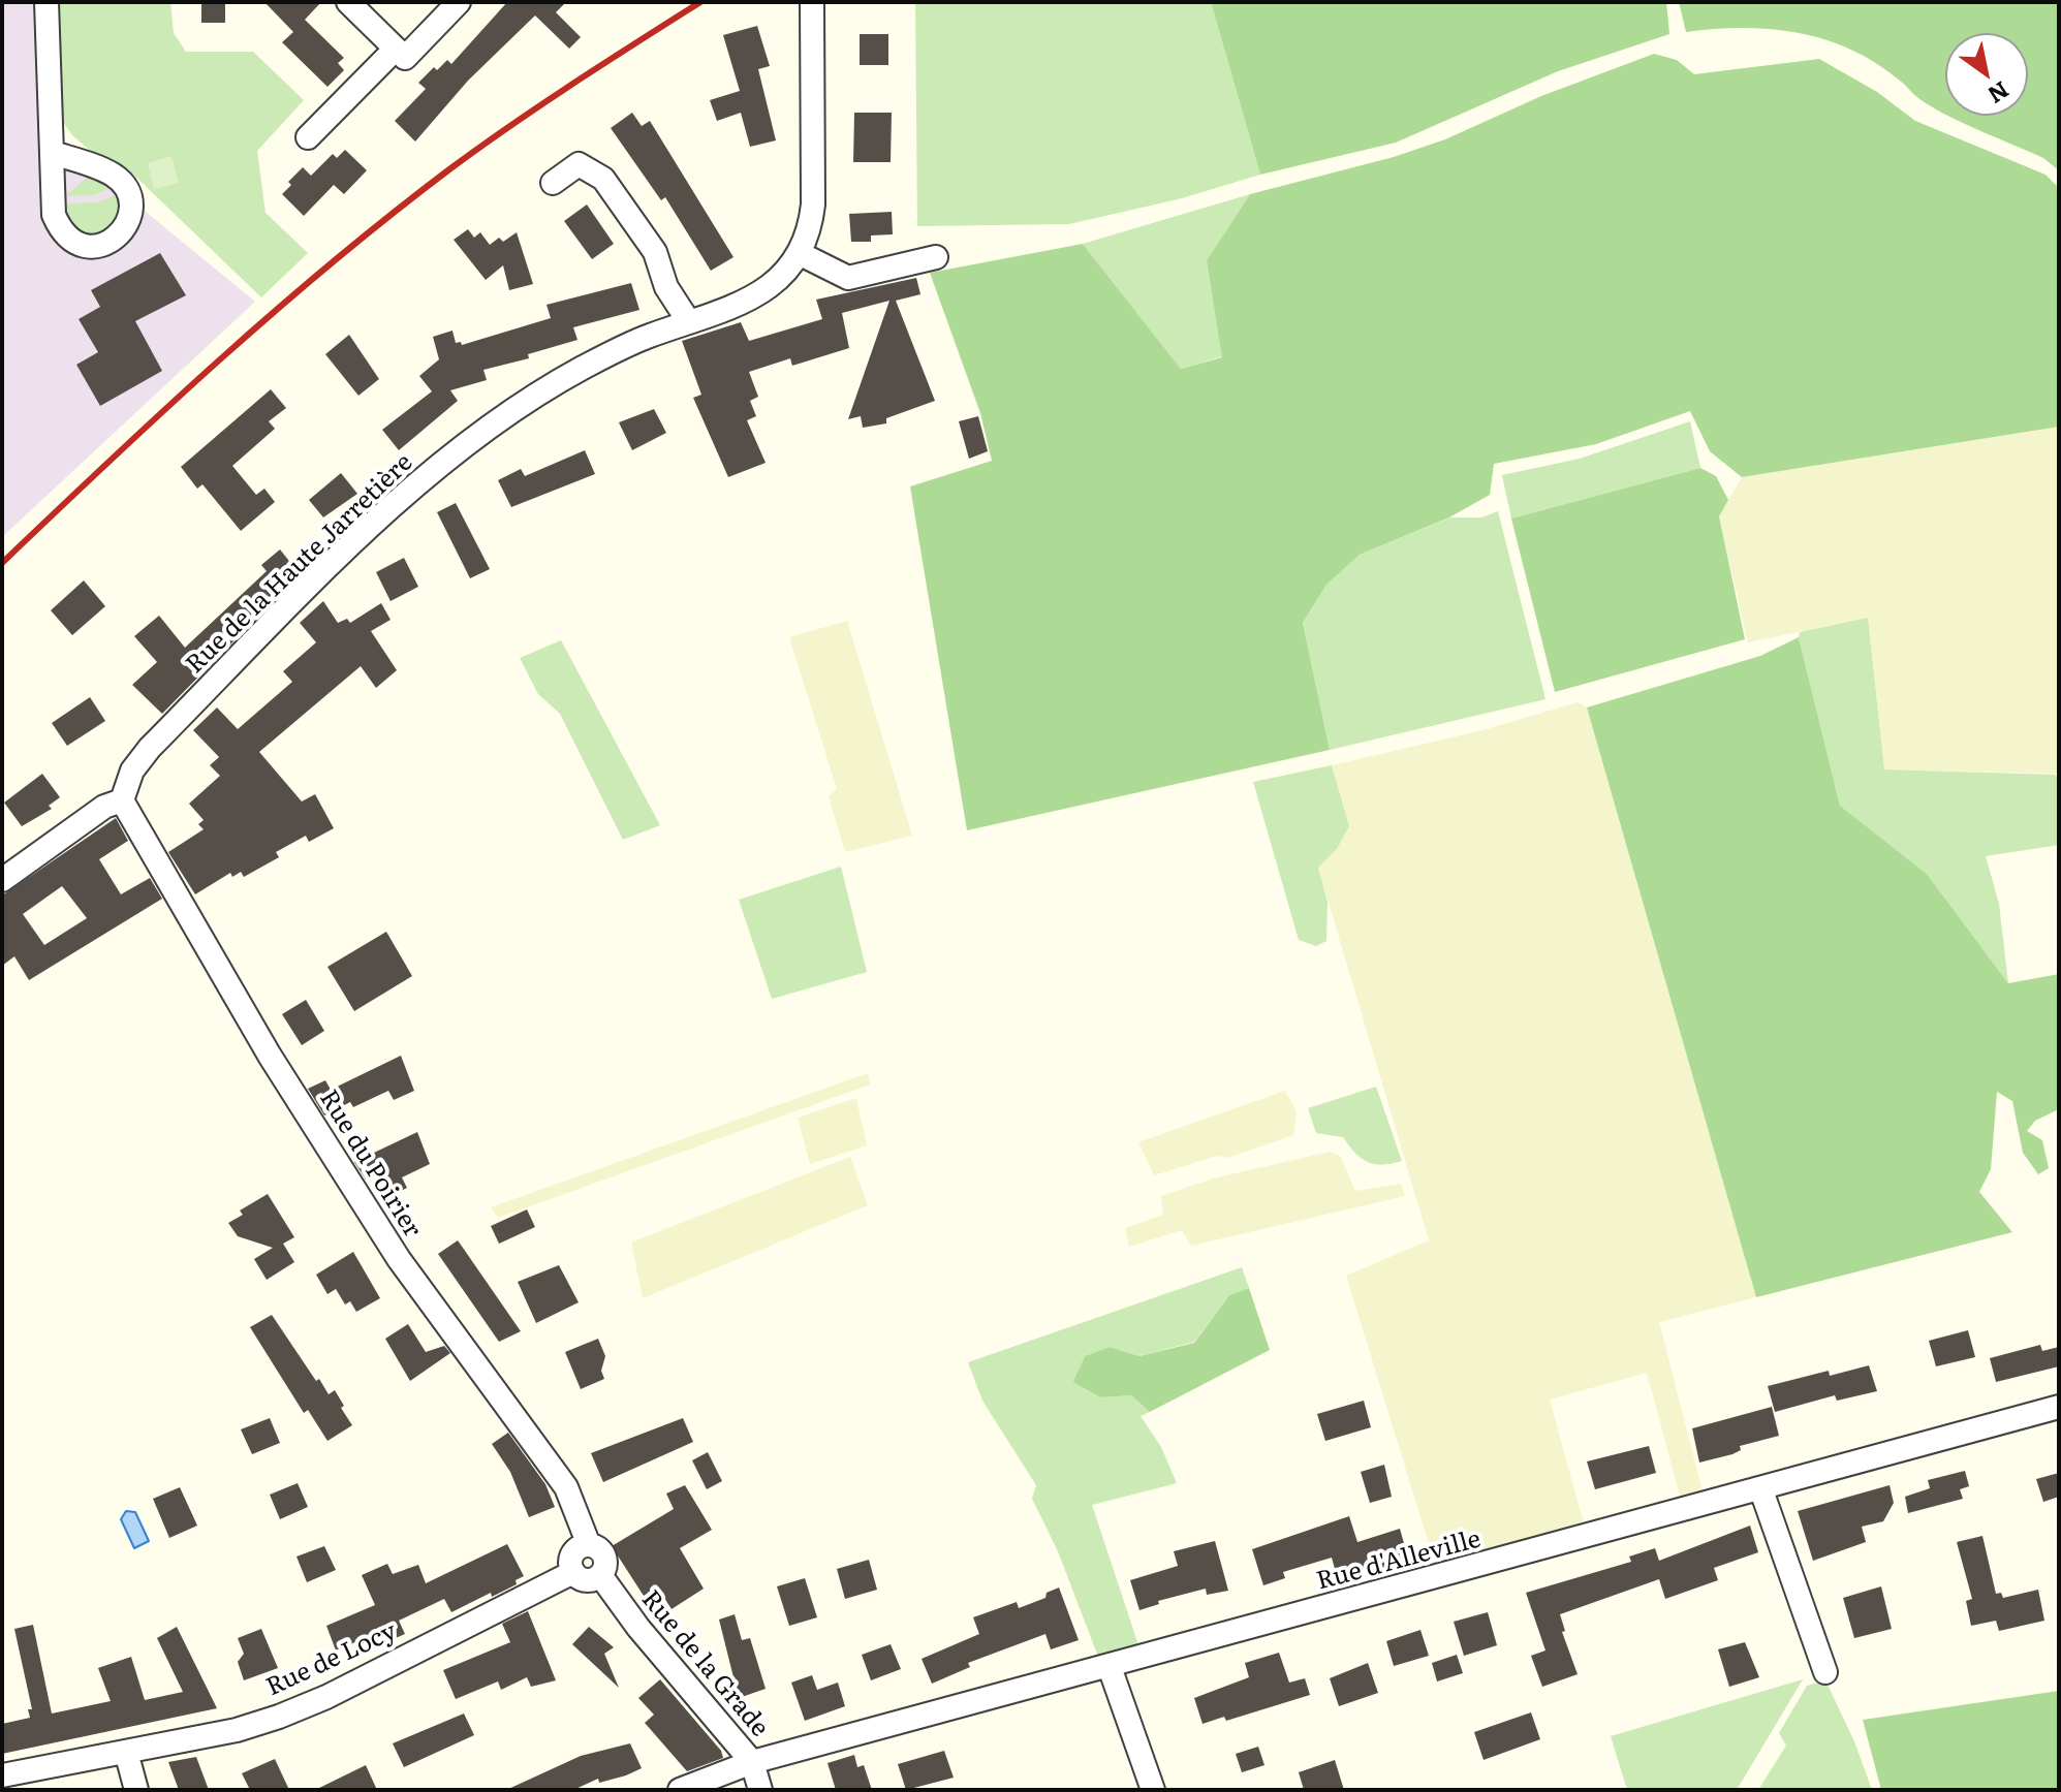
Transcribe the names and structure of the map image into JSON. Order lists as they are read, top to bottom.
{
  "streets": {
    "street": [
      "Rue de la Haute Jarretière",
      "Rue du Poirier",
      "Rue d'Alleville",
      "Rue de Locy",
      "Rue de la Grade"
    ]
  },
  "crossings": [
    ["Rue de la Haute Jarretière", "Rue du Poirier"],
    ["Rue du Poirier", "Rue de Locy"],
    ["Rue du Poirier", "Rue de la Grade"],
    ["Rue d'Alleville", "Rue de la Grade"],
    ["Rue de Locy", "Rue de la Grade"]
  ],
  "north": "bottom right"
}
